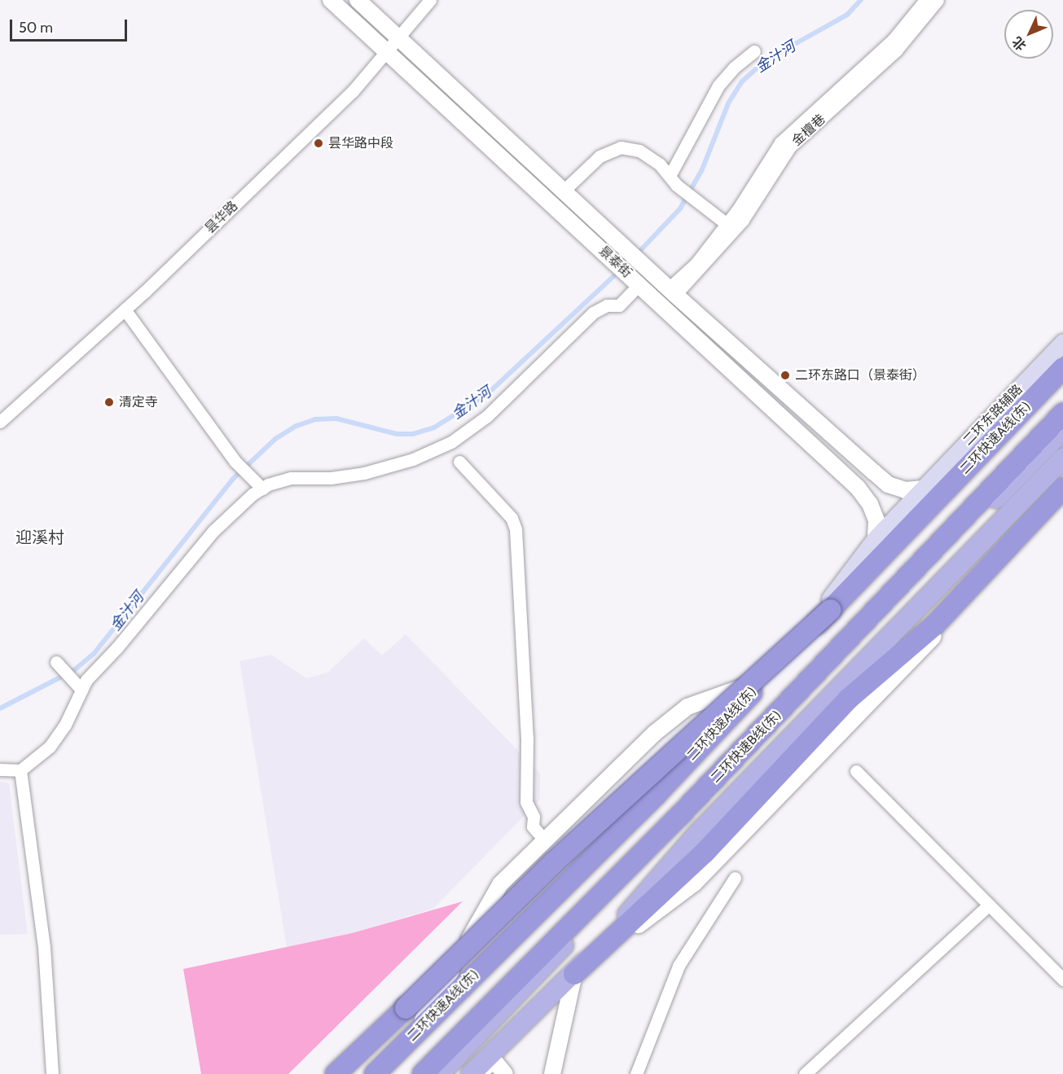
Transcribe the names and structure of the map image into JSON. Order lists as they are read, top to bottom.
{
  "streets": {
    "highway": ["二环快速A线(东)", "二环快速B线(东)"],
    "main road": ["二环东路辅路"],
    "street": ["金檀巷", "昙华路", "景泰街"]
  },
  "crossings": [
    ["金檀巷", "景泰街"],
    ["昙华路", "景泰街"],
    ["景泰街", "二环东路辅路"]
  ],
  "districts": ["迎溪村"],
  "water": ["金汁河"],
  "places": ["昙华路中段", "二环东路口（景泰街）", "清定寺"],
  "scale_bar": "50 m",
  "north": "bottom left"
}
